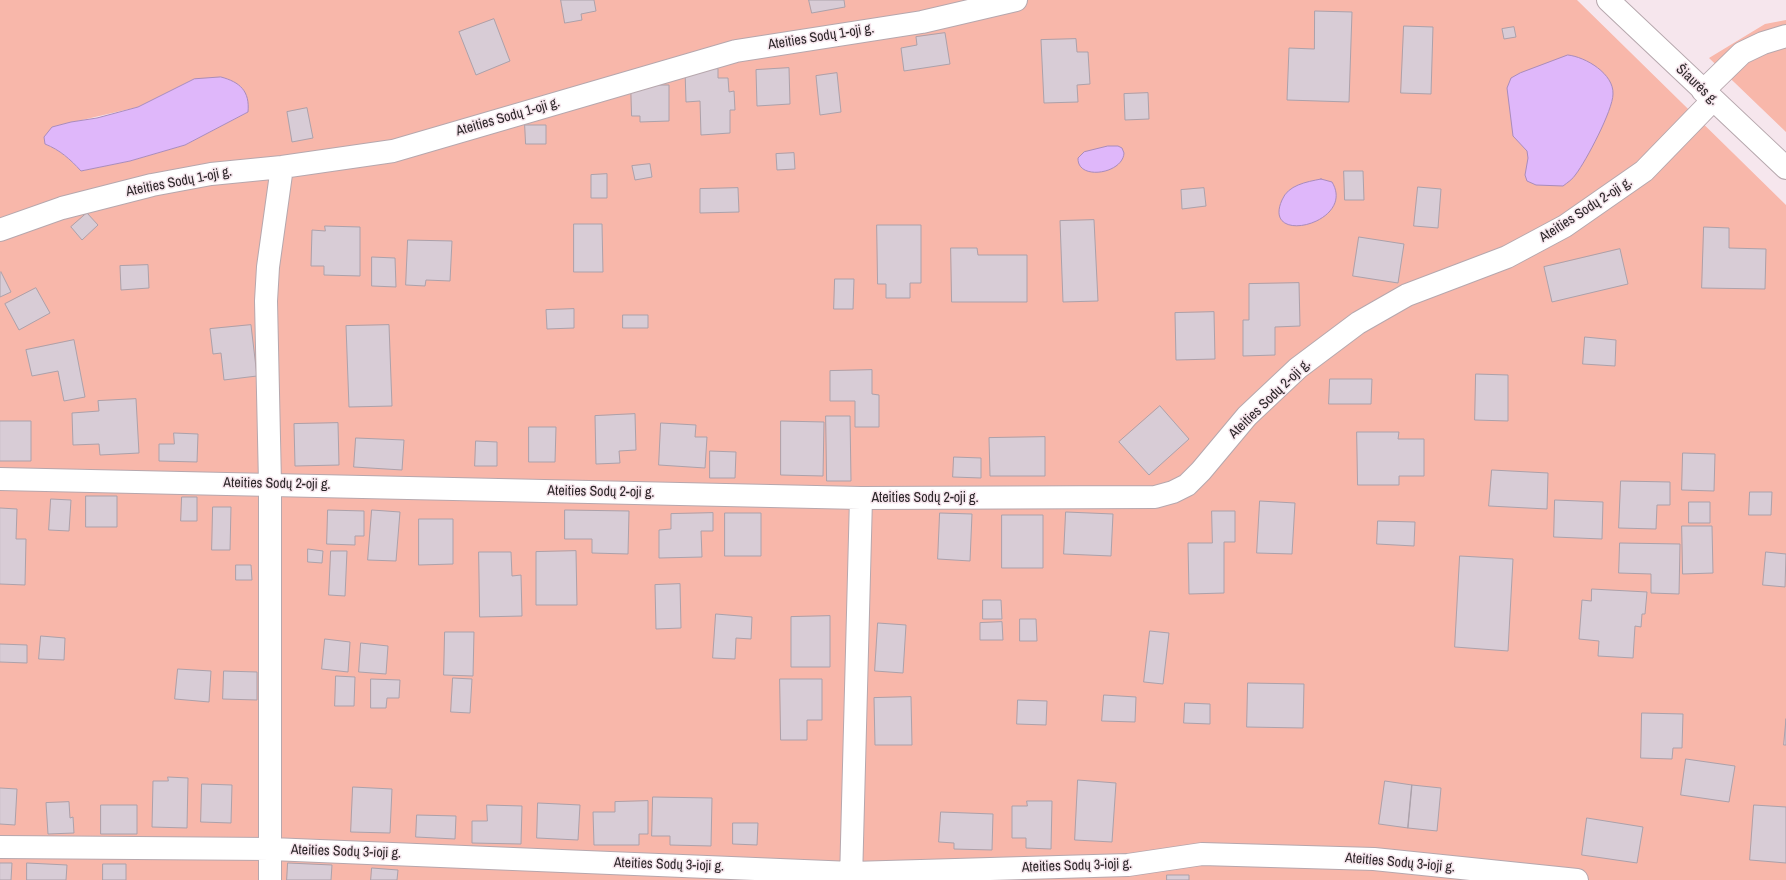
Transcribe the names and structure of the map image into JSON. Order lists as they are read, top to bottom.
{
  "streets": {
    "street": [
      "Ateities Sodų 1-oji g.",
      "Šiaurės g.",
      "Ateities Sodų 2-oji g.",
      "Ateities Sodų 3-ioji g."
    ]
  },
  "crossings": [
    ["Šiaurės g.", "Ateities Sodų 2-oji g."]
  ]
}
